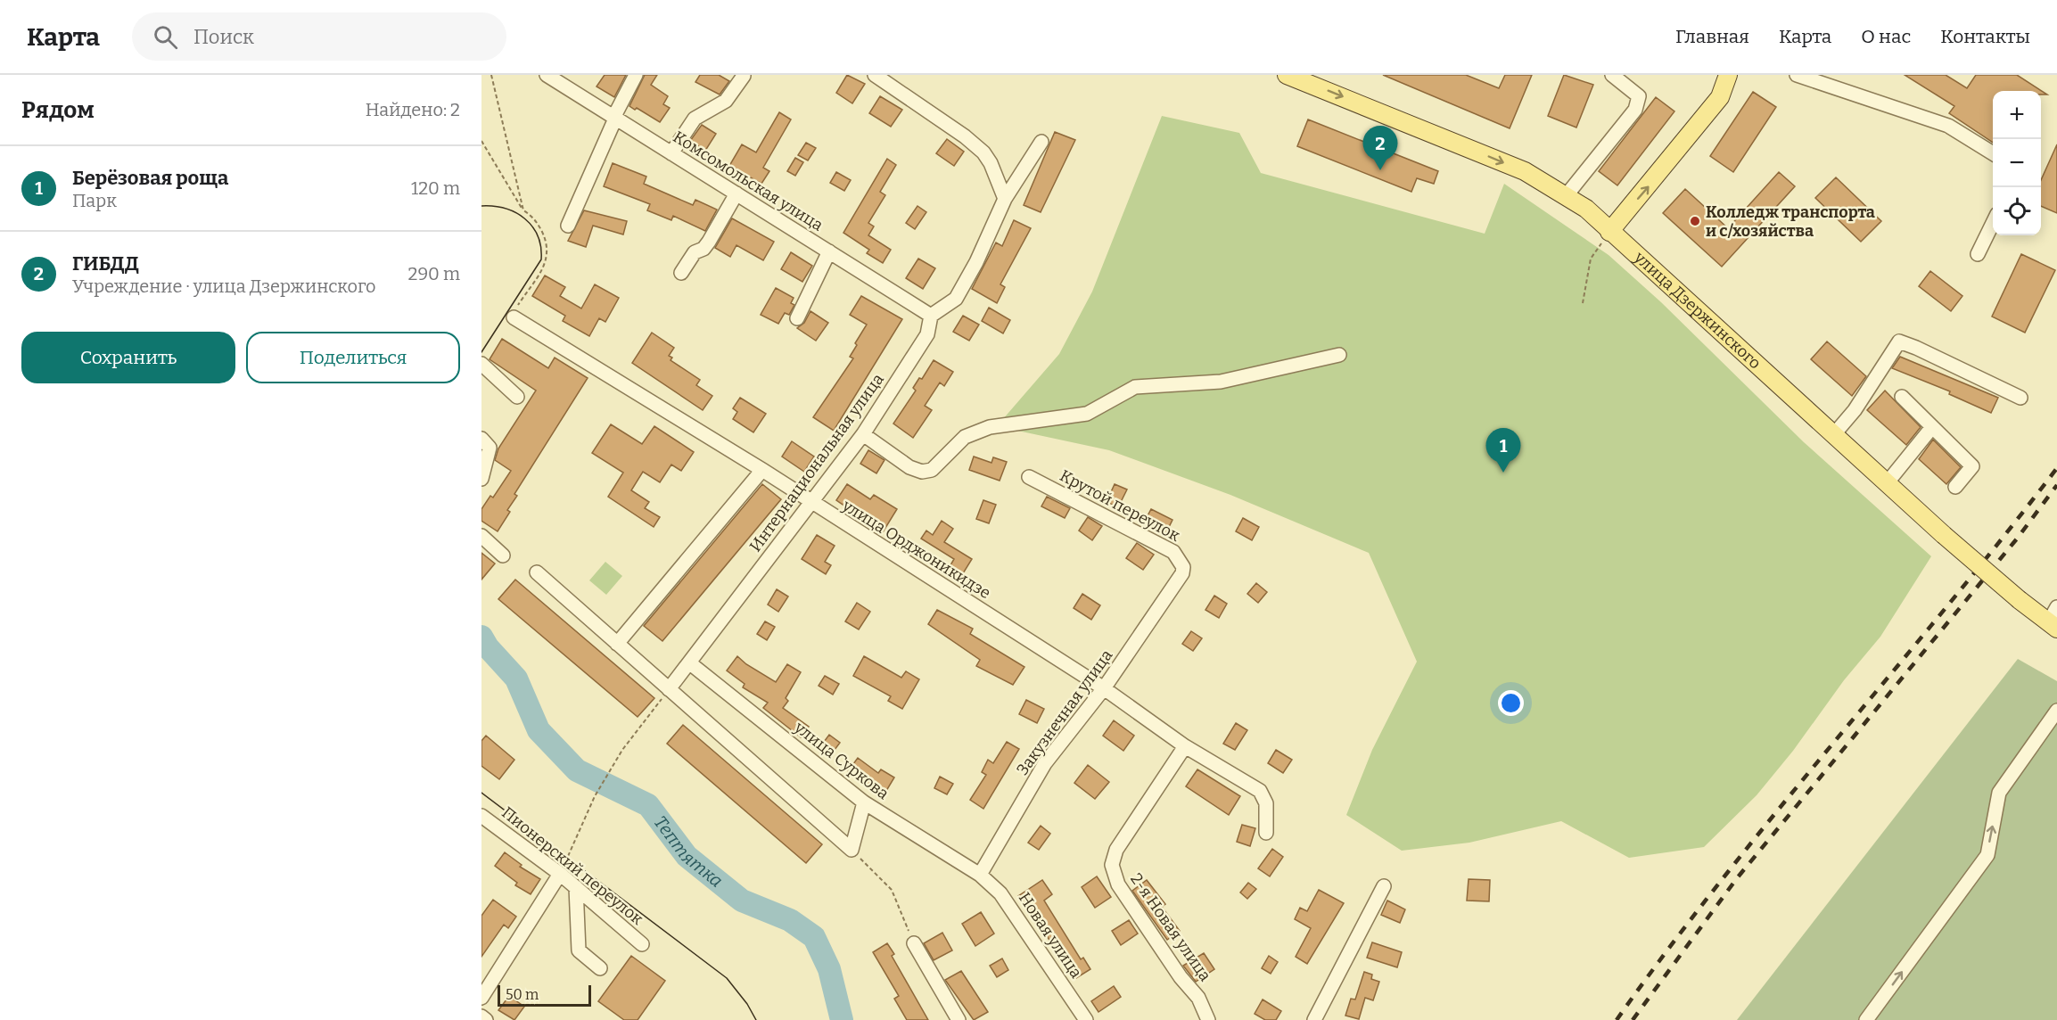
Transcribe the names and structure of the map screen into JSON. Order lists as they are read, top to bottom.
{
  "streets": {
    "main road": ["улица Дзержинского"],
    "street": [
      "Комсомольская улица",
      "Интернациональная улица",
      "Крутой переулок",
      "улица Орджоникидзе",
      "Закузнечная улица",
      "улица Суркова",
      "Пионерский переулок",
      "2-я Новая улица",
      "Новая улица"
    ]
  },
  "crossings": [
    ["Комсомольская улица", "Интернациональная улица"],
    ["Интернациональная улица", "улица Орджоникидзе"],
    ["Интернациональная улица", "улица Суркова"],
    ["Крутой переулок", "Закузнечная улица"],
    ["улица Орджоникидзе", "Закузнечная улица"],
    ["улица Орджоникидзе", "2-я Новая улица"],
    ["Закузнечная улица", "улица Суркова"],
    ["Закузнечная улица", "Новая улица"],
    ["улица Суркова", "Новая улица"]
  ],
  "water": ["Тептятка"],
  "places": ["Колледж транспорта и с/хозяйства"],
  "scale_bar": "50 m",
  "page": {
    "header": "Карта",
    "search": "Поиск",
    "nav": [
      "Главная",
      "Карта",
      "О нас",
      "Контакты"
    ],
    "heading": ["Рядом", "Найдено: 2"],
    "map_buttons": ["+", "−"],
    "pins": ["2", "1"],
    "list": [
      {
        "mark": "1",
        "name": "Берёзовая роща",
        "note": "Парк",
        "value": "120 m"
      },
      {
        "mark": "2",
        "name": "ГИБДД",
        "note": "Учреждение · улица Дзержинского",
        "value": "290 m"
      }
    ],
    "buttons": ["Сохранить", "Поделиться"],
    "scale": "50 m"
  }
}
